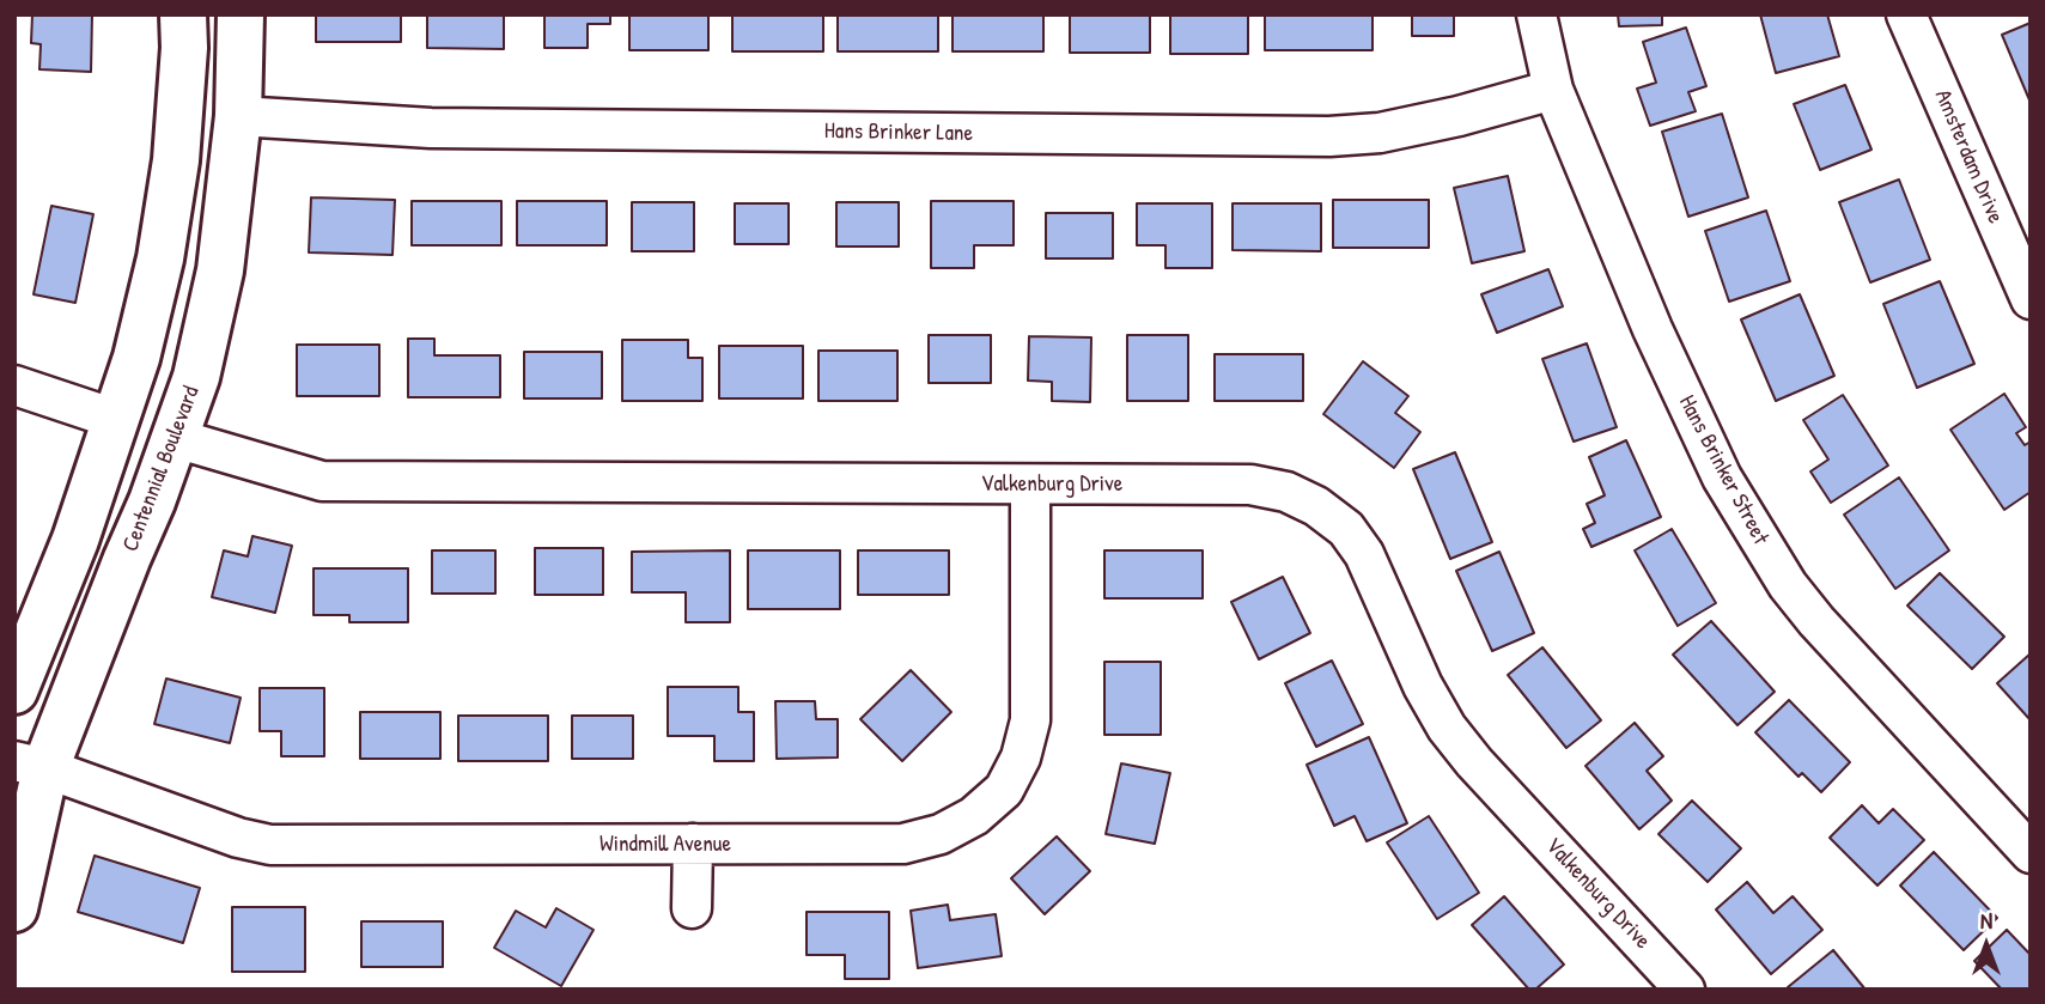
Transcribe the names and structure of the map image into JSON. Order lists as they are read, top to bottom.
{
  "streets": {
    "main road": ["Centennial Boulevard"],
    "street": [
      "Hans Brinker Lane",
      "Amsterdam Drive",
      "Hans Brinker Street",
      "Valkenburg Drive",
      "Windmill Avenue"
    ]
  },
  "crossings": [
    ["Hans Brinker Lane", "Centennial Boulevard"],
    ["Hans Brinker Lane", "Hans Brinker Street"],
    ["Centennial Boulevard", "Valkenburg Drive"],
    ["Centennial Boulevard", "Windmill Avenue"],
    ["Valkenburg Drive", "Windmill Avenue"]
  ],
  "north": "top"
}
